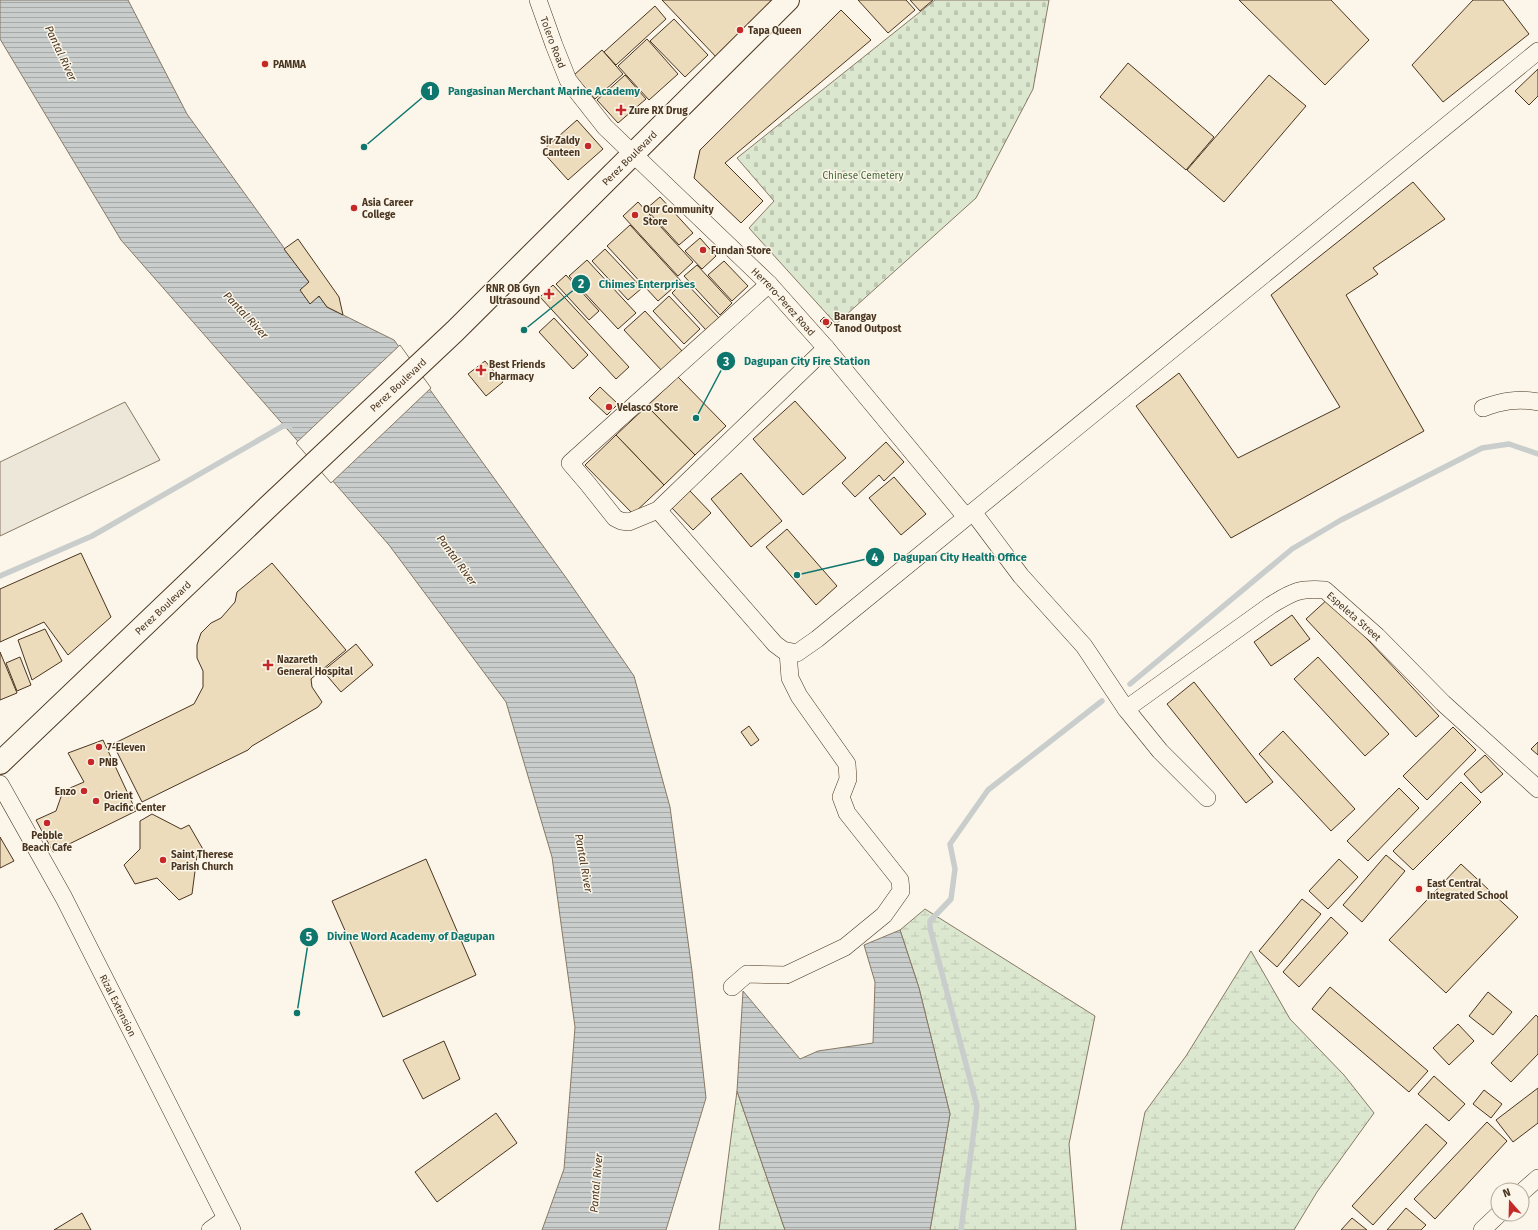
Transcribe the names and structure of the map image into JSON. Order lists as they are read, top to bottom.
{
  "streets": {
    "main road": ["Perez Boulevard"],
    "street": [
      "Tolero Road",
      "Herrero-Perez Road",
      "Espeleta Street",
      "Rizal Extension"
    ]
  },
  "crossings": [
    ["Tolero Road", "Perez Boulevard"],
    ["Tolero Road", "Herrero-Perez Road"],
    ["Perez Boulevard", "Herrero-Perez Road"],
    ["Herrero-Perez Road", "Espeleta Street"]
  ],
  "water": ["Pantal River"],
  "parks": ["Chinese Cemetery"],
  "places": {
    "other": [
      "Tapa Queen",
      "PAMMA",
      "Sir Zaldy Canteen",
      "Pangasinan Merchant Marine Academy",
      "Asia Career College",
      "Our Community Store",
      "Fundan Store",
      "Barangay Tanod Outpost",
      "Chimes Enterprises",
      "Velasco Store",
      "Dagupan City Fire Station",
      "Dagupan City Health Office",
      "7-Eleven",
      "PNB",
      "Enzo",
      "Orient Pacific Center",
      "Pebble Beach Cafe",
      "Saint Therese Parish Church",
      "East Central Integrated School",
      "Divine Word Academy of Dagupan"
    ],
    "health": [
      "Zure RX Drug",
      "RNR OB Gyn Ultrasound",
      "Best Friends Pharmacy",
      "Nazareth General Hospital"
    ]
  },
  "north": "top"
}
